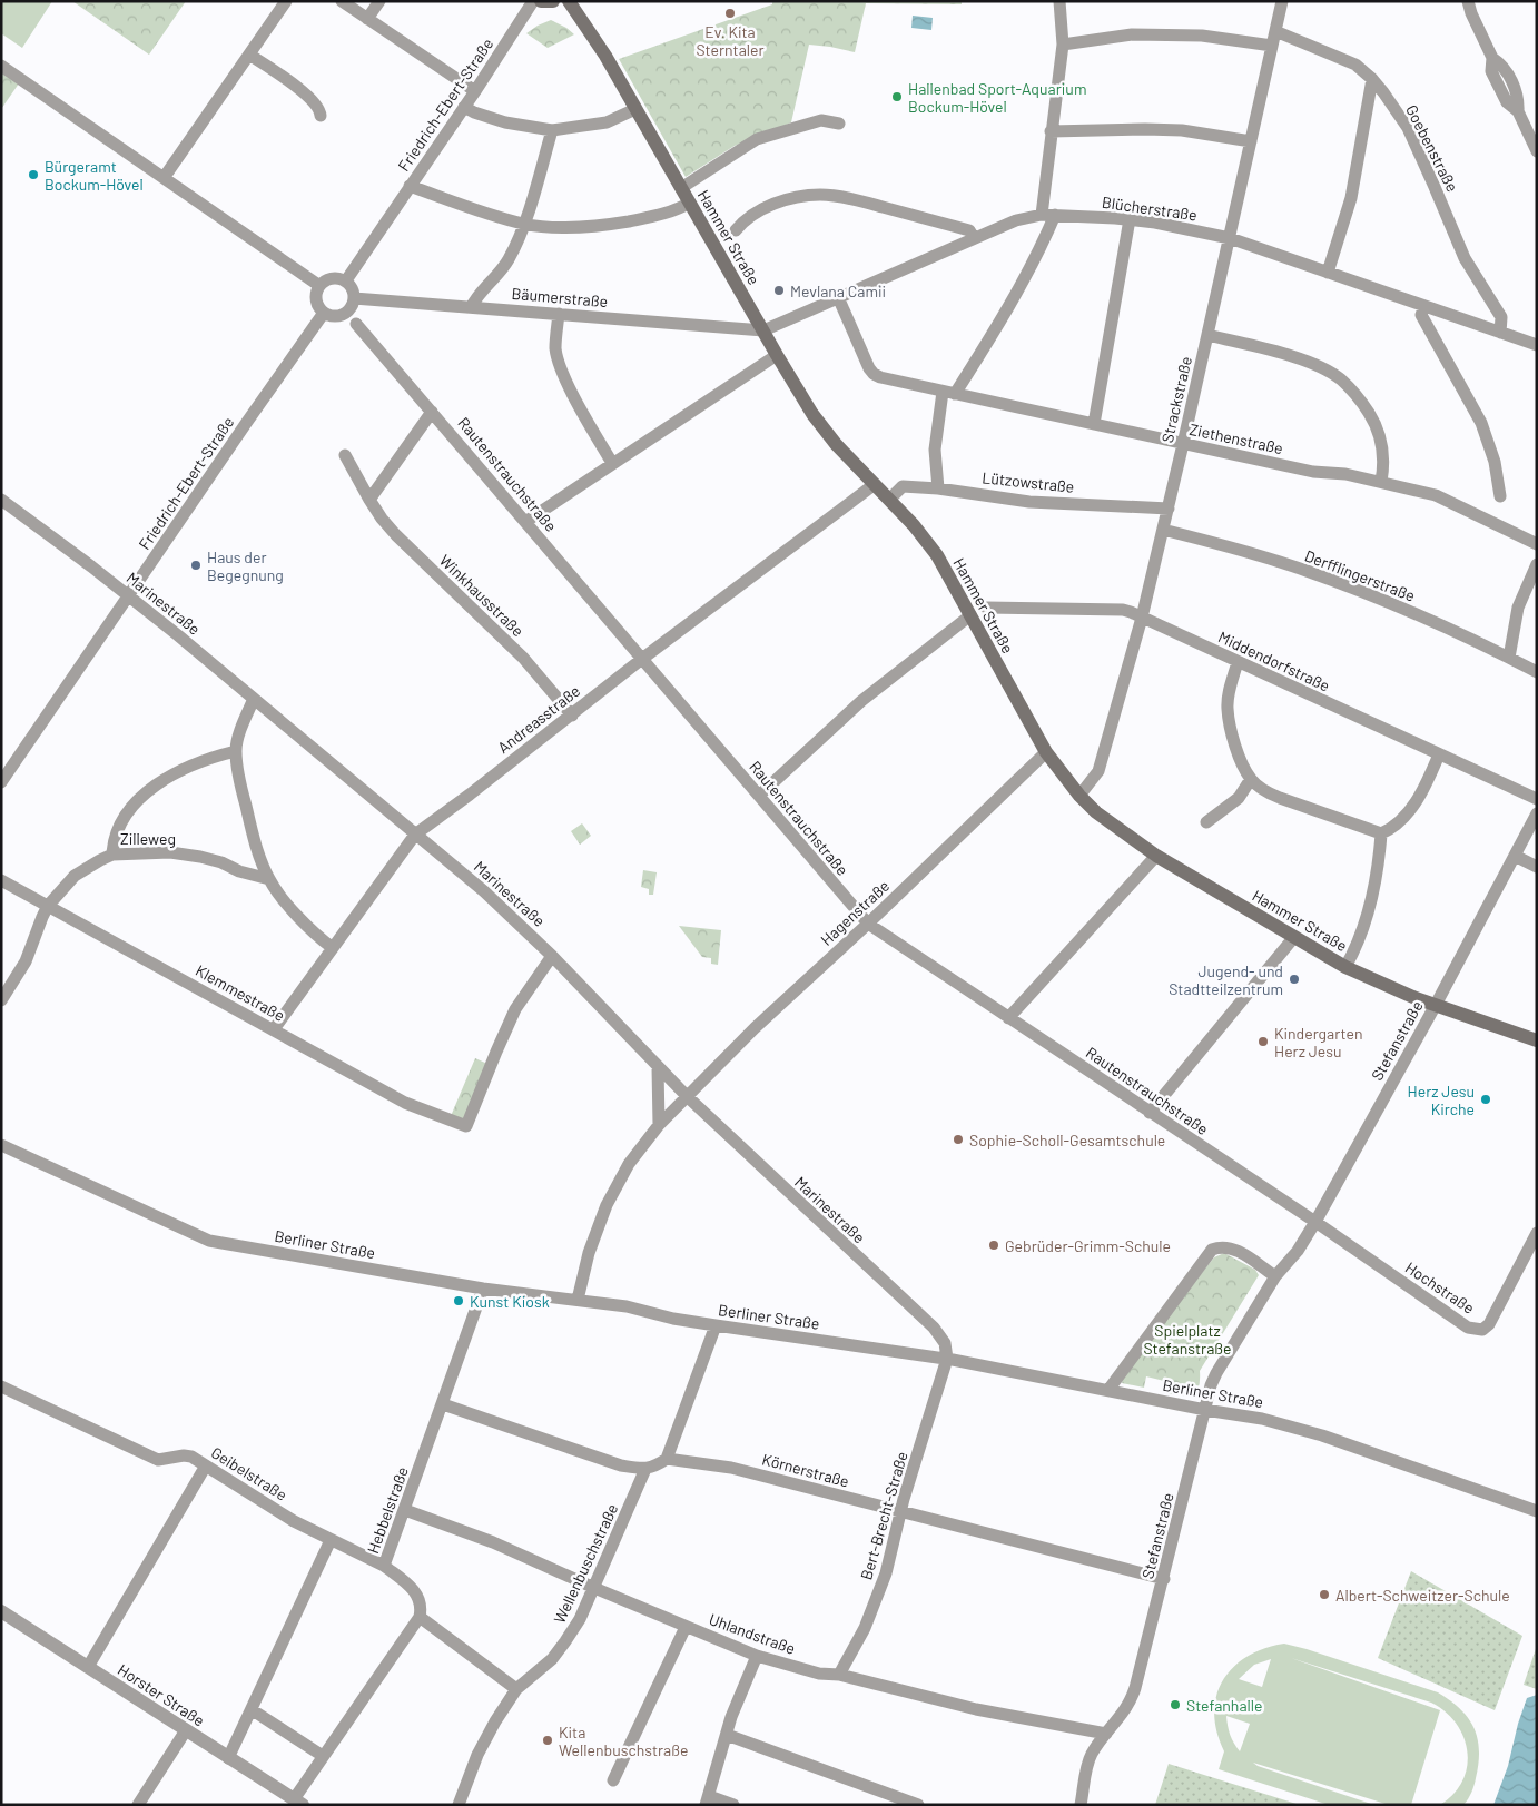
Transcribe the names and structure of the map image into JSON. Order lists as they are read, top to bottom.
{
  "streets": {
    "main road": ["Hammer Straße"],
    "street": [
      "Friedrich-Ebert-Straße",
      "Goebenstraße",
      "Blücherstraße",
      "Bäumerstraße",
      "Strackstraße",
      "Ziethenstraße",
      "Rautenstrauchstraße",
      "Lützowstraße",
      "Derfflingerstraße",
      "Winkhausstraße",
      "Marinestraße",
      "Middendorfstraße",
      "Andreasstraße",
      "Zilleweg",
      "Hagenstraße",
      "Klemmestraße",
      "Stefanstraße",
      "Berliner Straße",
      "Hochstraße",
      "Körnerstraße",
      "Geibelstraße",
      "Hebbelstraße",
      "Bert-Brecht-Straße",
      "Wellenbuschstraße",
      "Uhlandstraße",
      "Horster Straße"
    ]
  },
  "crossings": [
    ["Friedrich-Ebert-Straße", "Bäumerstraße"],
    ["Friedrich-Ebert-Straße", "Marinestraße"],
    ["Goebenstraße", "Blücherstraße"],
    ["Goebenstraße", "Strackstraße"],
    ["Blücherstraße", "Hammer Straße"],
    ["Blücherstraße", "Bäumerstraße"],
    ["Blücherstraße", "Strackstraße"],
    ["Blücherstraße", "Ziethenstraße"],
    ["Hammer Straße", "Bäumerstraße"],
    ["Hammer Straße", "Strackstraße"],
    ["Hammer Straße", "Lützowstraße"],
    ["Hammer Straße", "Andreasstraße"],
    ["Hammer Straße", "Hagenstraße"],
    ["Hammer Straße", "Stefanstraße"],
    ["Strackstraße", "Ziethenstraße"],
    ["Strackstraße", "Lützowstraße"],
    ["Strackstraße", "Derfflingerstraße"],
    ["Strackstraße", "Middendorfstraße"],
    ["Rautenstrauchstraße", "Andreasstraße"],
    ["Rautenstrauchstraße", "Hagenstraße"],
    ["Rautenstrauchstraße", "Stefanstraße"],
    ["Rautenstrauchstraße", "Hochstraße"],
    ["Winkhausstraße", "Andreasstraße"],
    ["Marinestraße", "Andreasstraße"],
    ["Marinestraße", "Hagenstraße"],
    ["Marinestraße", "Klemmestraße"],
    ["Marinestraße", "Berliner Straße"],
    ["Marinestraße", "Bert-Brecht-Straße"],
    ["Andreasstraße", "Klemmestraße"],
    ["Zilleweg", "Klemmestraße"],
    ["Stefanstraße", "Berliner Straße"],
    ["Stefanstraße", "Hochstraße"],
    ["Stefanstraße", "Körnerstraße"],
    ["Stefanstraße", "Uhlandstraße"],
    ["Berliner Straße", "Hebbelstraße"],
    ["Berliner Straße", "Bert-Brecht-Straße"],
    ["Körnerstraße", "Bert-Brecht-Straße"],
    ["Geibelstraße", "Hebbelstraße"],
    ["Hebbelstraße", "Uhlandstraße"],
    ["Bert-Brecht-Straße", "Uhlandstraße"],
    ["Wellenbuschstraße", "Uhlandstraße"]
  ],
  "parks": ["Spielplatz Stefanstraße"],
  "places": [
    "Ev. Kita Sterntaler",
    "Hallenbad Sport-Aquarium Bockum-Hövel",
    "Bürgeramt Bockum-Hövel",
    "Mevlana Camii",
    "Haus der Begegnung",
    "Jugend- und Stadtteilzentrum",
    "Kindergarten Herz Jesu",
    "Herz Jesu Kirche",
    "Sophie-Scholl-Gesamtschule",
    "Gebrüder-Grimm-Schule",
    "Kunst Kiosk",
    "Albert-Schweitzer-Schule",
    "Stefanhalle",
    "Kita Wellenbuschstraße"
  ]
}
